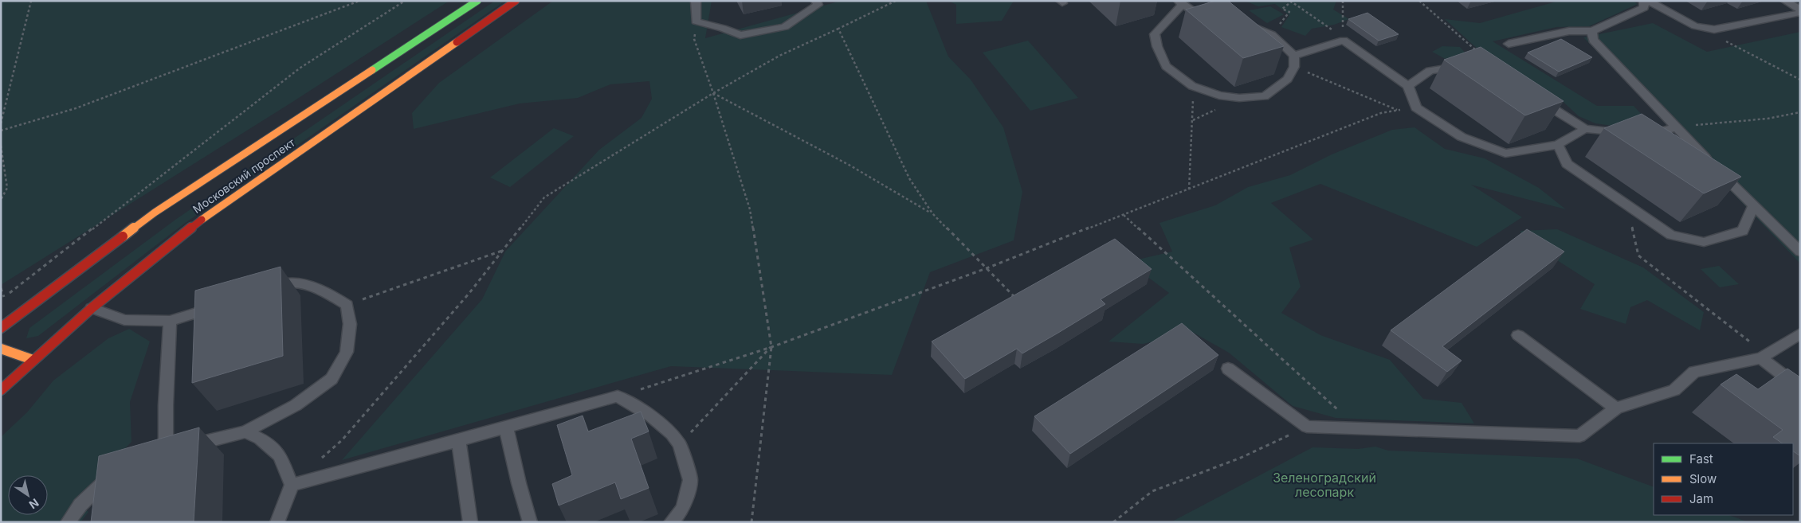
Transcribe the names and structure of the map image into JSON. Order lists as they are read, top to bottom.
{
  "streets": {
    "main road": ["Московский проспект"]
  },
  "parks": ["Зеленоградский лесопарк"],
  "legend": ["Fast", "Slow", "Jam"],
  "north": "bottom right"
}
